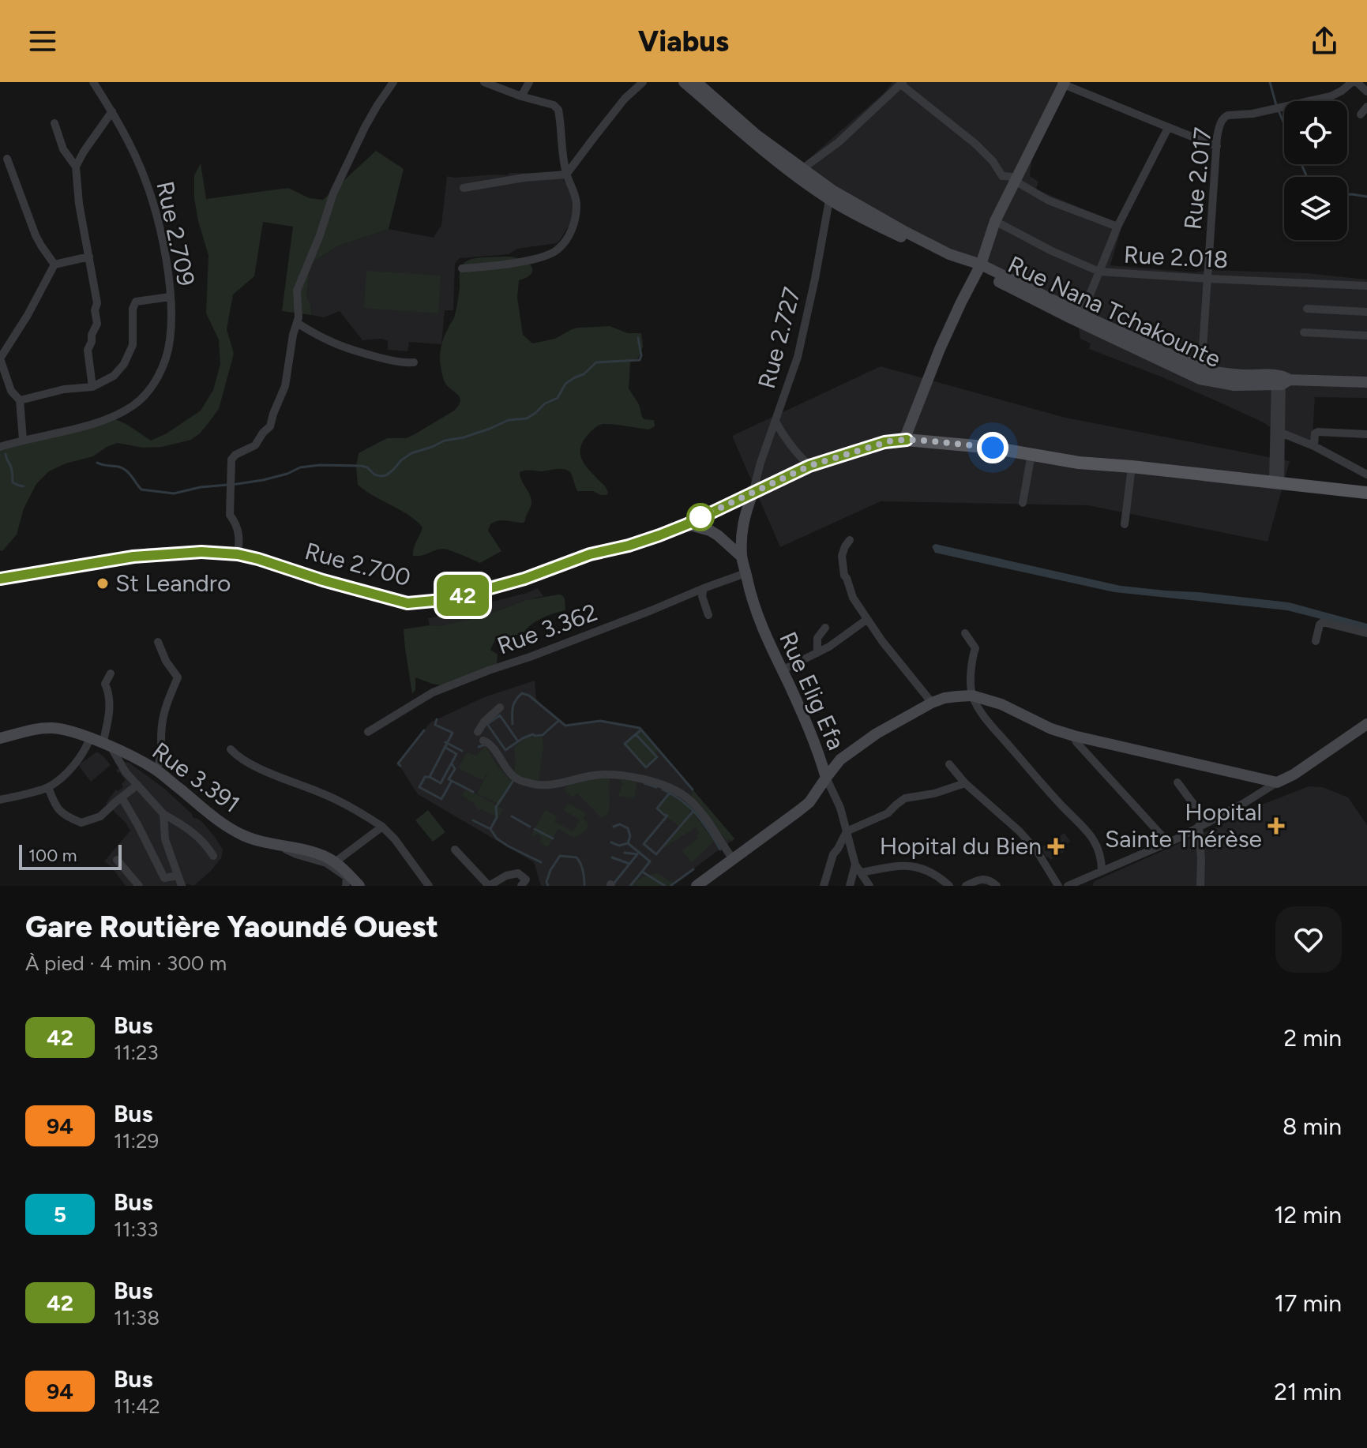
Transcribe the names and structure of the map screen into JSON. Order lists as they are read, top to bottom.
{
  "streets": {
    "main road": [
      "Rue Nana Tchakounte",
      "Rue 2.700",
      "Rue Elig Efa",
      "Rue 3.391"
    ],
    "street": [
      "Rue 2.017",
      "Rue 2.709",
      "Rue 2.018",
      "Rue 2.727",
      "Rue 3.362"
    ]
  },
  "crossings": [
    ["Rue 2.017", "Rue 2.018"],
    ["Rue 2.017", "Rue Nana Tchakounte"],
    ["Rue Nana Tchakounte", "Rue 2.727"],
    ["Rue 2.727", "Rue 2.700"],
    ["Rue 2.727", "Rue Elig Efa"],
    ["Rue 2.700", "Rue Elig Efa"],
    ["Rue 3.362", "Rue Elig Efa"]
  ],
  "places": {
    "other": ["St Leandro"],
    "health": ["Hopital Sainte Thérèse", "Hopital du Bien"]
  },
  "lines": ["bus line 42"],
  "scale_bar": "100 m",
  "page": {
    "header": "Viabus",
    "on_map": "42",
    "scale": "100 m",
    "heading": ["Gare Routière Yaoundé Ouest", "À pied · 4 min · 300 m"],
    "list": [
      {
        "mark": "42",
        "name": "Bus",
        "note": "11:23",
        "value": "2 min"
      },
      {
        "mark": "94",
        "name": "Bus",
        "note": "11:29",
        "value": "8 min"
      },
      {
        "mark": "5",
        "name": "Bus",
        "note": "11:33",
        "value": "12 min"
      },
      {
        "mark": "42",
        "name": "Bus",
        "note": "11:38",
        "value": "17 min"
      },
      {
        "mark": "94",
        "name": "Bus",
        "note": "11:42",
        "value": "21 min"
      }
    ]
  }
}
